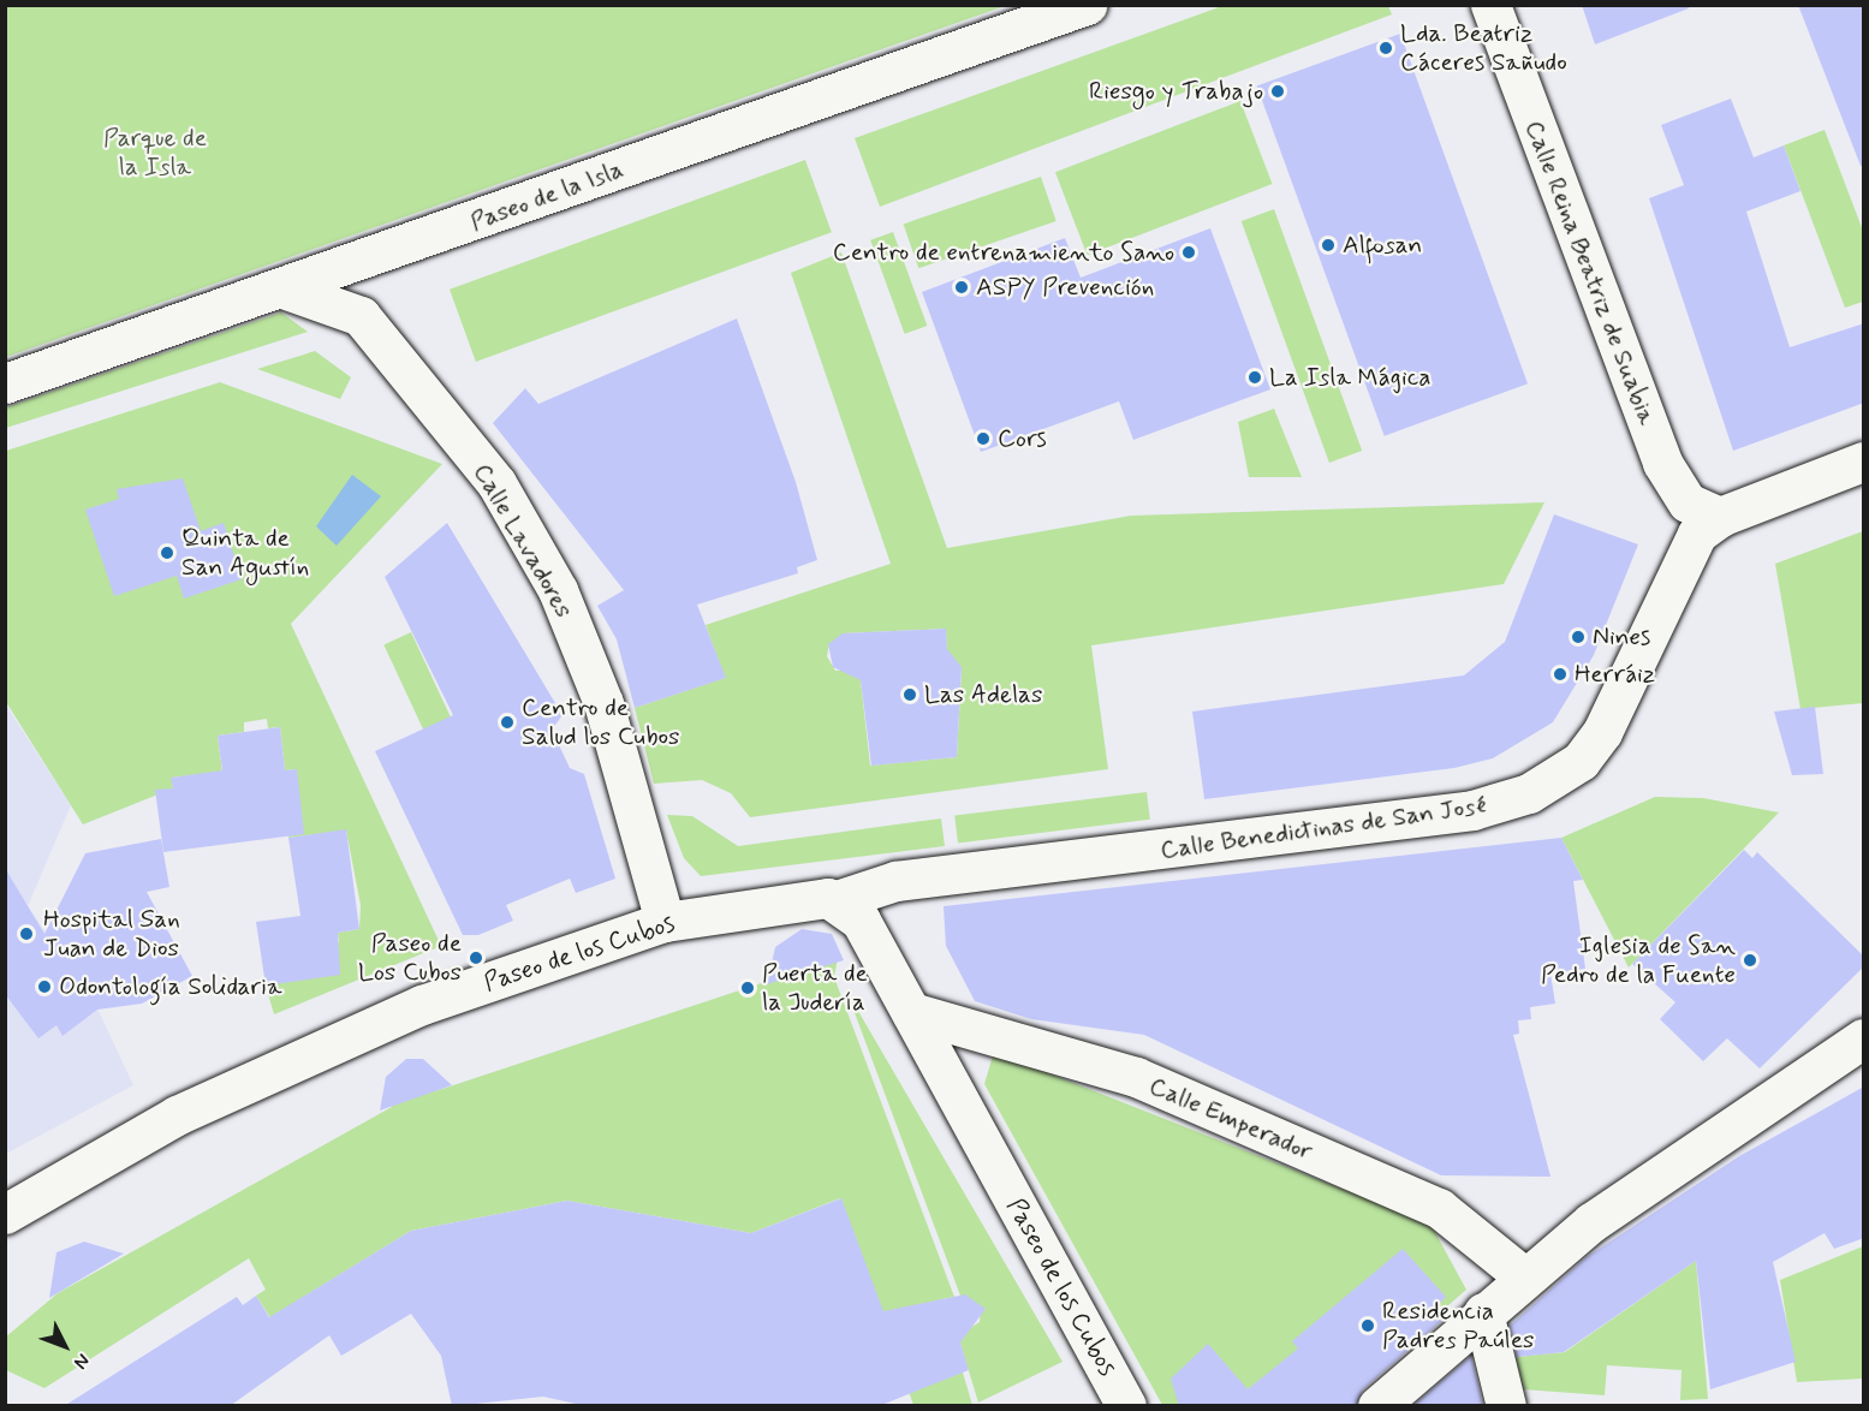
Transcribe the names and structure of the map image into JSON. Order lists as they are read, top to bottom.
{
  "streets": {
    "street": [
      "Paseo de la Isla",
      "Calle Reina Beatriz de Suabia",
      "Calle Lavadores",
      "Calle Benedictinas de San José",
      "Paseo de los Cubos",
      "Calle Emperador"
    ]
  },
  "crossings": [
    ["Calle Reina Beatriz de Suabia", "Calle Benedictinas de San José"],
    ["Calle Lavadores", "Paseo de los Cubos"],
    ["Calle Benedictinas de San José", "Paseo de los Cubos"],
    ["Paseo de los Cubos", "Calle Emperador"]
  ],
  "parks": ["Parque de la Isla"],
  "places": [
    "Lda. Beatriz Cáceres Sañudo",
    "Riesgo y Trabajo",
    "Alfosan",
    "Centro de entrenamiento Sano",
    "ASPY Prevención",
    "La Isla Mágica",
    "Cors",
    "Quinta de San Agustín",
    "Nines",
    "Herráiz",
    "Las Adelas",
    "Centro de Salud los Cubos",
    "Hospital San Juan de Dios",
    "Paseo de Los Cubos",
    "Iglesia de San Pedro de la Fuente",
    "Odontología Solidaria",
    "Puerta de la Judería",
    "Residencia Padres Paúles"
  ],
  "north": "bottom right"
}
